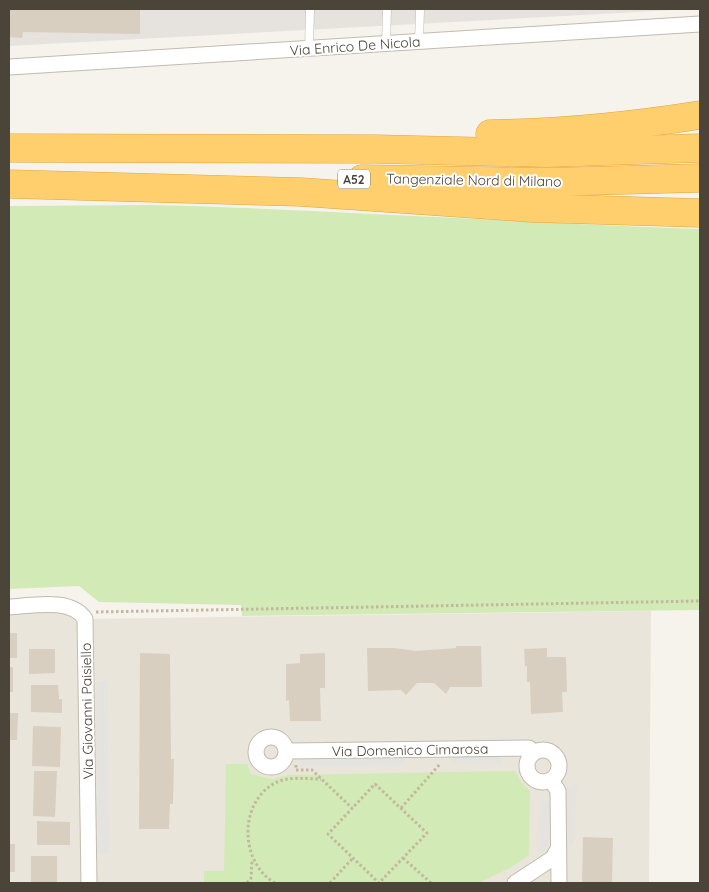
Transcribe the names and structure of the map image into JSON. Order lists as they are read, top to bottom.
{
  "streets": {
    "highway": ["A52", "Tangenziale Nord di Milano"],
    "street": ["Via Enrico De Nicola", "Via Giovanni Paisiello", "Via Domenico Cimarosa"]
  },
  "crossings": [
    ["A52", "Tangenziale Nord di Milano"]
  ]
}
